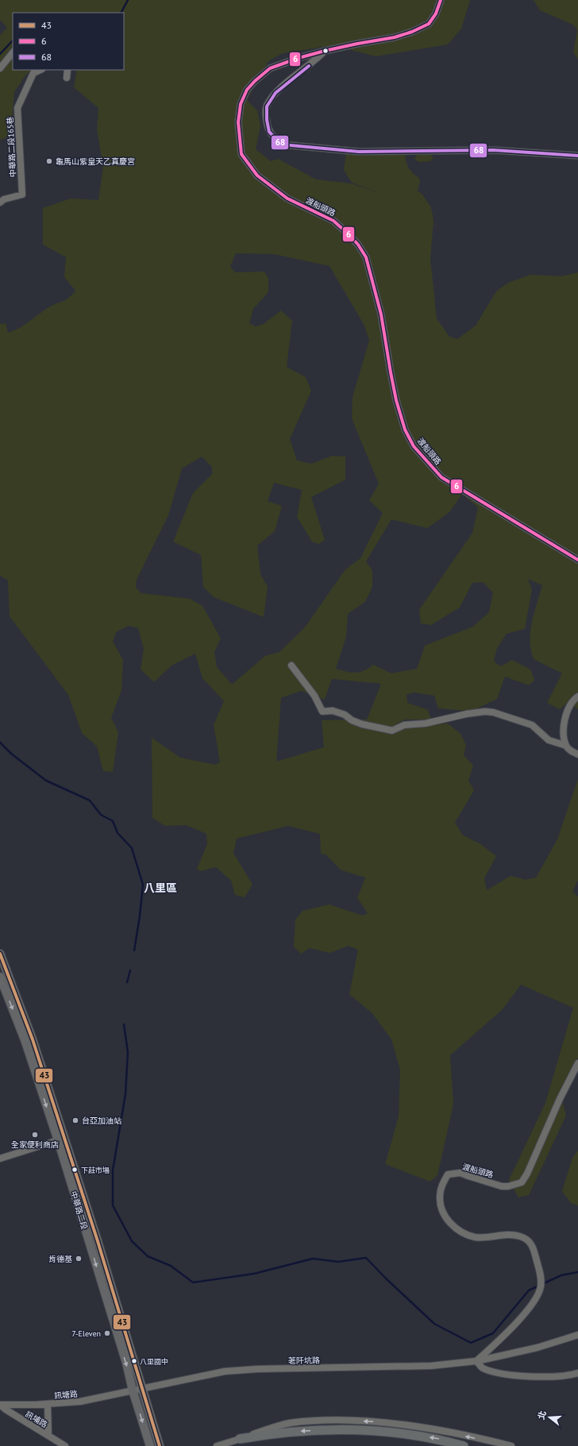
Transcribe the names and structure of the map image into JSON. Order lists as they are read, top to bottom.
{
  "streets": {
    "main road": ["中華路二段"],
    "street": [
      "中華路二段165巷",
      "渡船頭路",
      "荖阡坑路",
      "訊塘路",
      "訊埔路"
    ]
  },
  "crossings": [
    ["渡船頭路", "荖阡坑路"],
    ["中華路二段", "荖阡坑路"],
    ["中華路二段", "訊塘路"],
    ["荖阡坑路", "訊塘路"],
    ["訊塘路", "訊埔路"]
  ],
  "districts": ["八里區"],
  "places": [
    "龜馬山紫皇天乙真慶宮",
    "台亞加油站",
    "全家便利商店",
    "下莊市場",
    "肯德基",
    "7-Eleven",
    "八里國中"
  ],
  "lines": ["transit line 6", "transit line 68", "transit line 43"],
  "legend": ["43", "6", "68"],
  "north": "left"
}
